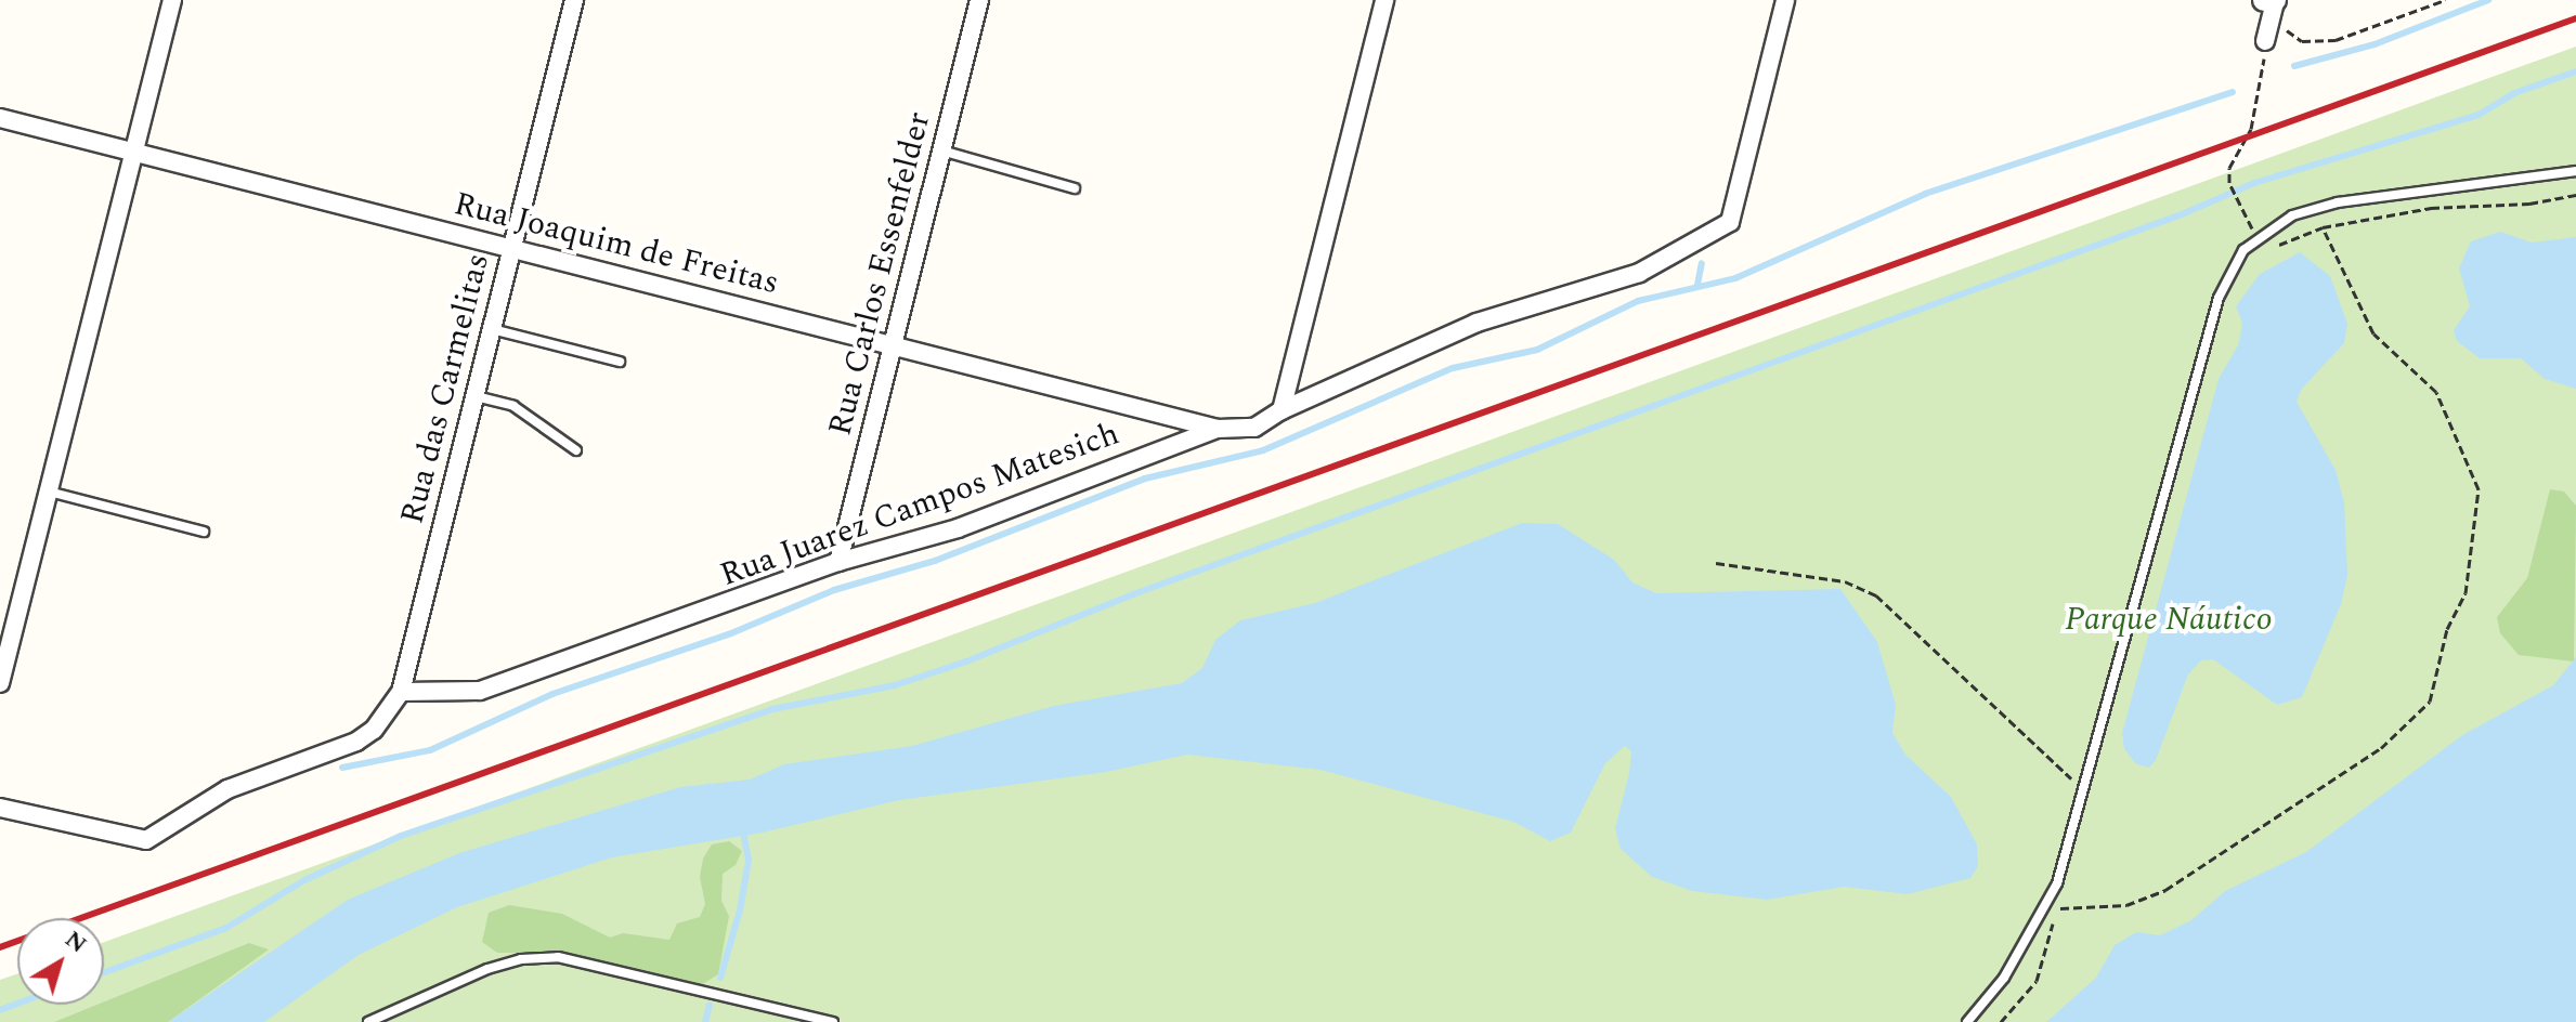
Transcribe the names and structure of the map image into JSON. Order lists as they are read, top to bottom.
{
  "streets": {
    "street": [
      "Rua Joaquim de Freitas",
      "Rua Carlos Essenfelder",
      "Rua das Carmelitas",
      "Rua Juarez Campos Matesich"
    ]
  },
  "crossings": [
    ["Rua Joaquim de Freitas", "Rua Carlos Essenfelder"],
    ["Rua Joaquim de Freitas", "Rua das Carmelitas"],
    ["Rua Joaquim de Freitas", "Rua Juarez Campos Matesich"],
    ["Rua Carlos Essenfelder", "Rua Juarez Campos Matesich"],
    ["Rua das Carmelitas", "Rua Juarez Campos Matesich"]
  ],
  "parks": ["Parque Náutico"],
  "north": "top right"
}
